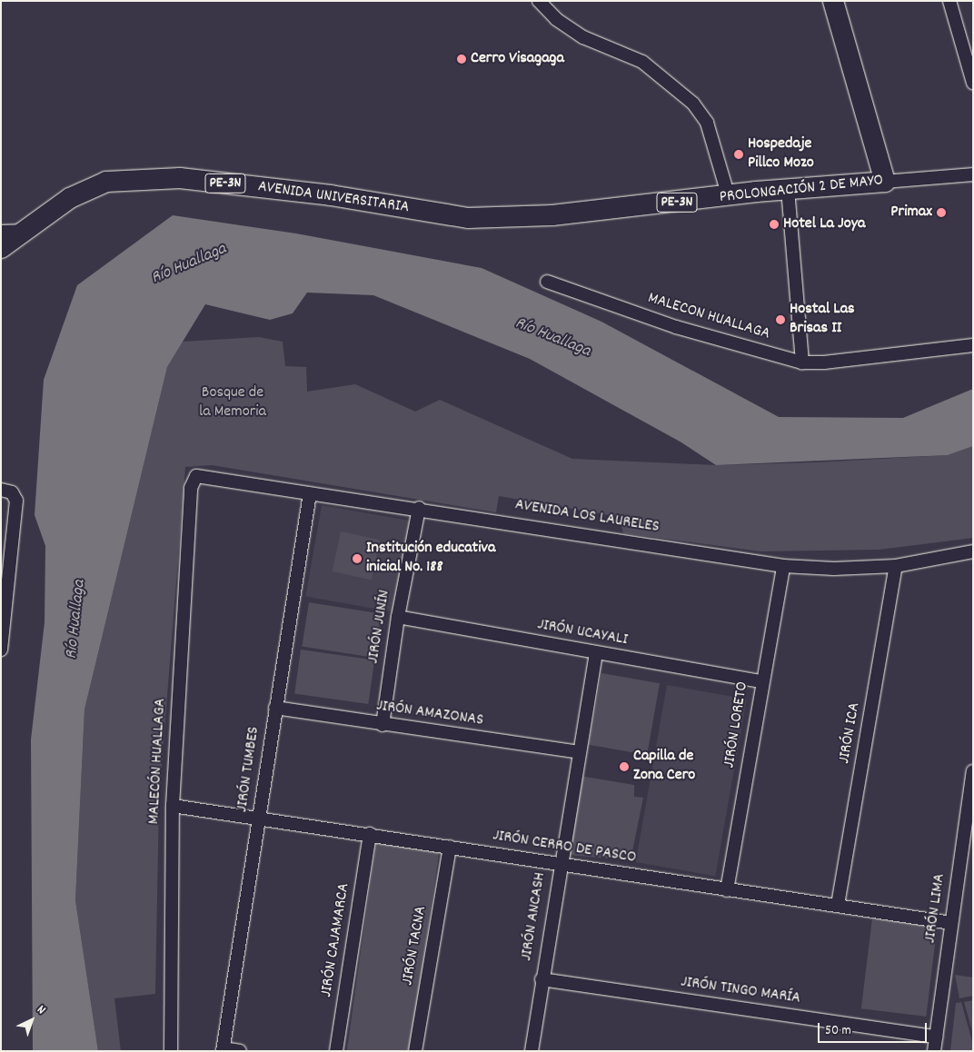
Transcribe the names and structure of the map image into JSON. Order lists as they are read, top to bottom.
{
  "streets": {
    "highway": ["PE-3N", "PROLONGACIÓN 2 DE MAYO", "AVENIDA UNIVERSITARIA"],
    "street": [
      "MALECON HUALLAGA",
      "AVENIDA LOS LAURELES",
      "JIRÓN JUNÍN",
      "JIRÓN UCAYALI",
      "JIRÓN AMAZONAS",
      "JIRÓN LORETO",
      "JIRÓN ICA",
      "MALECÓN HUALLAGA",
      "JIRÓN TUMBES",
      "JIRÓN CERRO DE PASCO",
      "JIRÓN LIMA",
      "JIRÓN ANCASH",
      "JIRÓN CAJAMARCA",
      "JIRÓN TACNA",
      "JIRÓN TINGO MARÍA"
    ]
  },
  "crossings": [
    ["PROLONGACIÓN 2 DE MAYO", "AVENIDA UNIVERSITARIA"],
    ["AVENIDA LOS LAURELES", "JIRÓN JUNÍN"],
    ["AVENIDA LOS LAURELES", "JIRÓN LORETO"],
    ["AVENIDA LOS LAURELES", "JIRÓN ICA"],
    ["AVENIDA LOS LAURELES", "MALECÓN HUALLAGA"],
    ["AVENIDA LOS LAURELES", "JIRÓN TUMBES"],
    ["JIRÓN JUNÍN", "JIRÓN UCAYALI"],
    ["JIRÓN JUNÍN", "JIRÓN AMAZONAS"],
    ["JIRÓN UCAYALI", "JIRÓN LORETO"],
    ["JIRÓN UCAYALI", "JIRÓN ANCASH"],
    ["JIRÓN AMAZONAS", "JIRÓN TUMBES"],
    ["JIRÓN AMAZONAS", "JIRÓN ANCASH"],
    ["JIRÓN LORETO", "JIRÓN CERRO DE PASCO"],
    ["JIRÓN ICA", "JIRÓN CERRO DE PASCO"],
    ["MALECÓN HUALLAGA", "JIRÓN CERRO DE PASCO"],
    ["JIRÓN TUMBES", "JIRÓN CERRO DE PASCO"],
    ["JIRÓN CERRO DE PASCO", "JIRÓN LIMA"],
    ["JIRÓN CERRO DE PASCO", "JIRÓN ANCASH"],
    ["JIRÓN CERRO DE PASCO", "JIRÓN CAJAMARCA"],
    ["JIRÓN CERRO DE PASCO", "JIRÓN TACNA"],
    ["JIRÓN LIMA", "JIRÓN TINGO MARÍA"],
    ["JIRÓN ANCASH", "JIRÓN TINGO MARÍA"]
  ],
  "water": ["Río Huallaga"],
  "parks": ["Bosque de la Memoria"],
  "places": [
    "Cerro Visagaga",
    "Hospedaje Pillco Mozo",
    "Primax",
    "Hotel La Joya",
    "Hostal Las Brisas II",
    "Institución educativa inicial No. 188",
    "Capilla de Zona Cero"
  ],
  "scale_bar": "50 m",
  "north": "top right"
}
